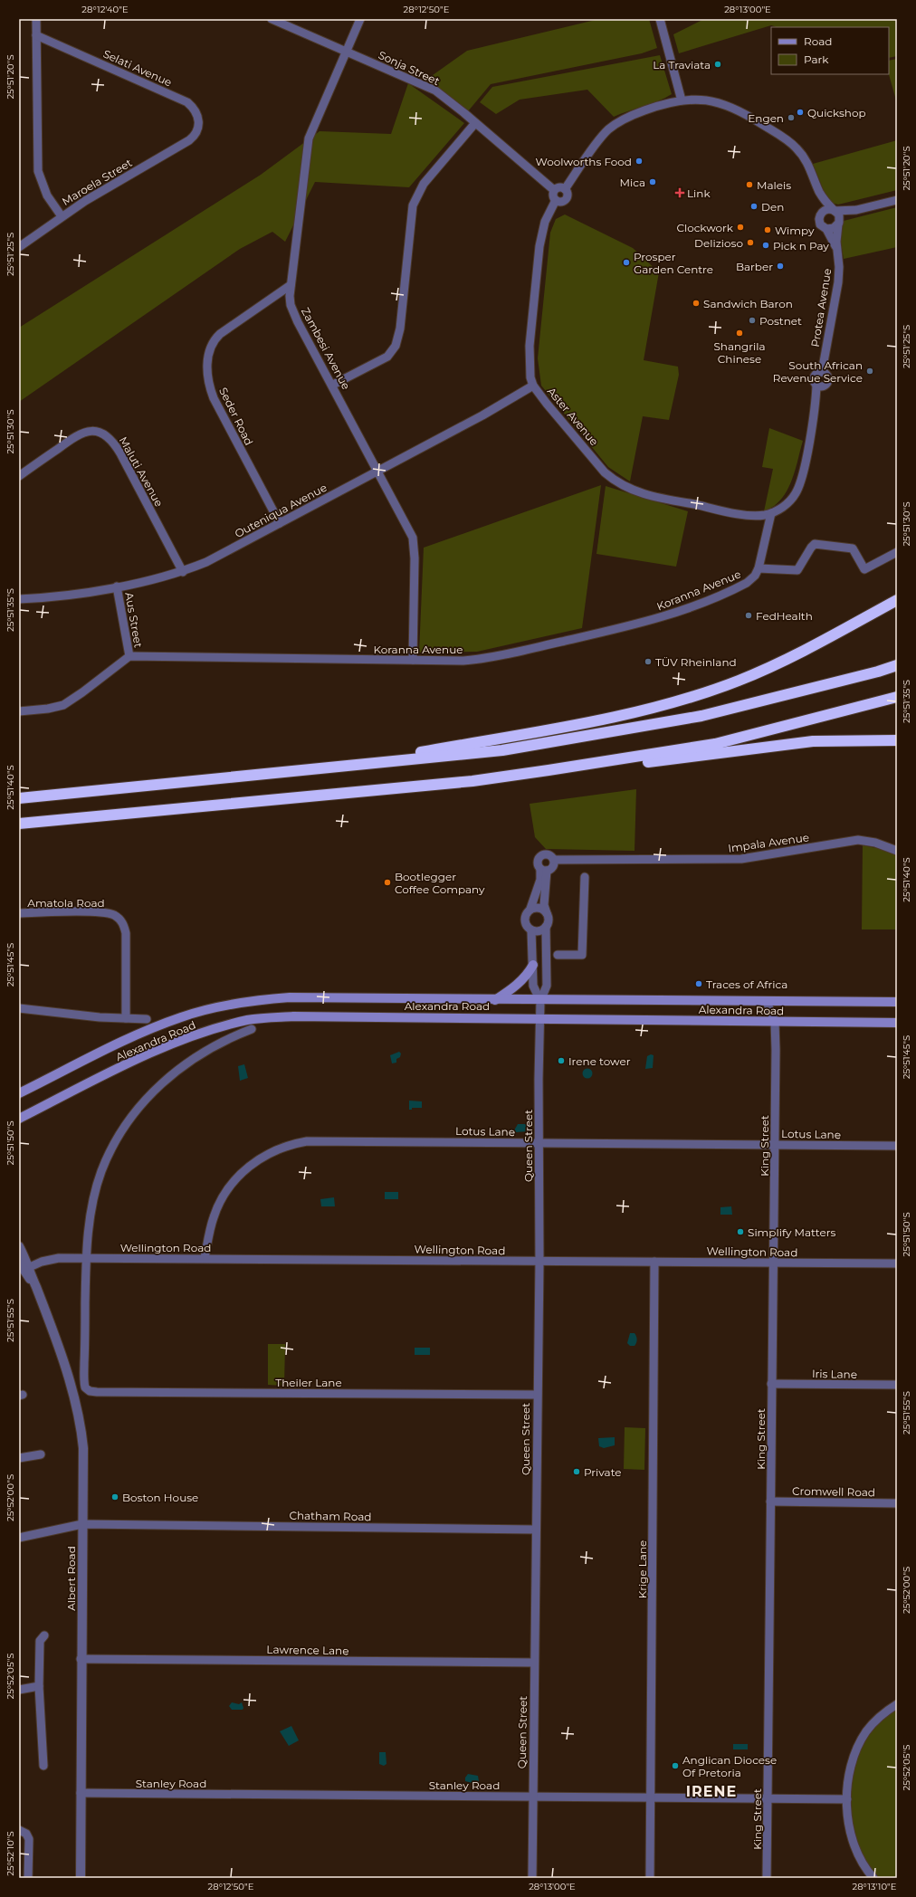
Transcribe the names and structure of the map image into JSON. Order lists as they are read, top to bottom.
{
  "streets": {
    "main road": ["Alexandra Road"],
    "street": [
      "Selati Avenue",
      "Sonja Street",
      "Maroela Street",
      "Protea Avenue",
      "Zambesi Avenue",
      "Seder Road",
      "Aster Avenue",
      "Maluti Avenue",
      "Outeniqua Avenue",
      "Koranna Avenue",
      "Aus Street",
      "Impala Avenue",
      "Amatola Road",
      "Lotus Lane",
      "Queen Street",
      "King Street",
      "Wellington Road",
      "Iris Lane",
      "Theiler Lane",
      "Cromwell Road",
      "Chatham Road",
      "Krige Lane",
      "Albert Road",
      "Lawrence Lane",
      "Stanley Road"
    ]
  },
  "crossings": [
    ["Selati Avenue", "Maroela Street"],
    ["Sonja Street", "Zambesi Avenue"],
    ["Sonja Street", "Aster Avenue"],
    ["Zambesi Avenue", "Seder Road"],
    ["Zambesi Avenue", "Outeniqua Avenue"],
    ["Zambesi Avenue", "Koranna Avenue"],
    ["Seder Road", "Outeniqua Avenue"],
    ["Aster Avenue", "Outeniqua Avenue"],
    ["Aster Avenue", "Koranna Avenue"],
    ["Maluti Avenue", "Outeniqua Avenue"],
    ["Outeniqua Avenue", "Aus Street"],
    ["Koranna Avenue", "Aus Street"],
    ["Alexandra Road", "Queen Street"],
    ["Alexandra Road", "King Street"],
    ["Lotus Lane", "Queen Street"],
    ["Lotus Lane", "King Street"],
    ["Lotus Lane", "Wellington Road"],
    ["Queen Street", "Wellington Road"],
    ["Queen Street", "Theiler Lane"],
    ["Queen Street", "Chatham Road"],
    ["Queen Street", "Lawrence Lane"],
    ["Queen Street", "Stanley Road"],
    ["King Street", "Wellington Road"],
    ["King Street", "Iris Lane"],
    ["King Street", "Cromwell Road"],
    ["King Street", "Stanley Road"],
    ["Wellington Road", "Theiler Lane"],
    ["Wellington Road", "Krige Lane"],
    ["Wellington Road", "Albert Road"],
    ["Chatham Road", "Albert Road"],
    ["Krige Lane", "Stanley Road"],
    ["Albert Road", "Lawrence Lane"],
    ["Albert Road", "Stanley Road"]
  ],
  "districts": ["IRENE"],
  "places": {
    "other": [
      "La Traviata",
      "Quickshop",
      "Engen",
      "Woolworths Food",
      "Mica",
      "Maleis",
      "Den",
      "Clockwork",
      "Wimpy",
      "Delizioso",
      "Pick n Pay",
      "Prosper Garden Centre",
      "Barber",
      "Sandwich Baron",
      "Postnet",
      "Shangrila Chinese",
      "South African Revenue Service",
      "FedHealth",
      "TÜV Rheinland",
      "Bootlegger Coffee Company",
      "Traces of Africa",
      "Irene tower",
      "Simplify Matters",
      "Private",
      "Boston House",
      "Anglican Diocese Of Pretoria"
    ],
    "health": ["Link"]
  },
  "legend": ["Road", "Park"],
  "coordinates": [
    "28°12'40\"E",
    "28°12'50\"E",
    "28°13'00\"E",
    "25°51'20\"S",
    "25°51'25\"S",
    "25°51'30\"S",
    "25°51'35\"S",
    "25°51'40\"S",
    "25°51'45\"S",
    "25°51'50\"S",
    "25°51'55\"S",
    "25°52'00\"S",
    "25°52'05\"S",
    "25°52'10\"S",
    "28°13'10\"E"
  ]
}
